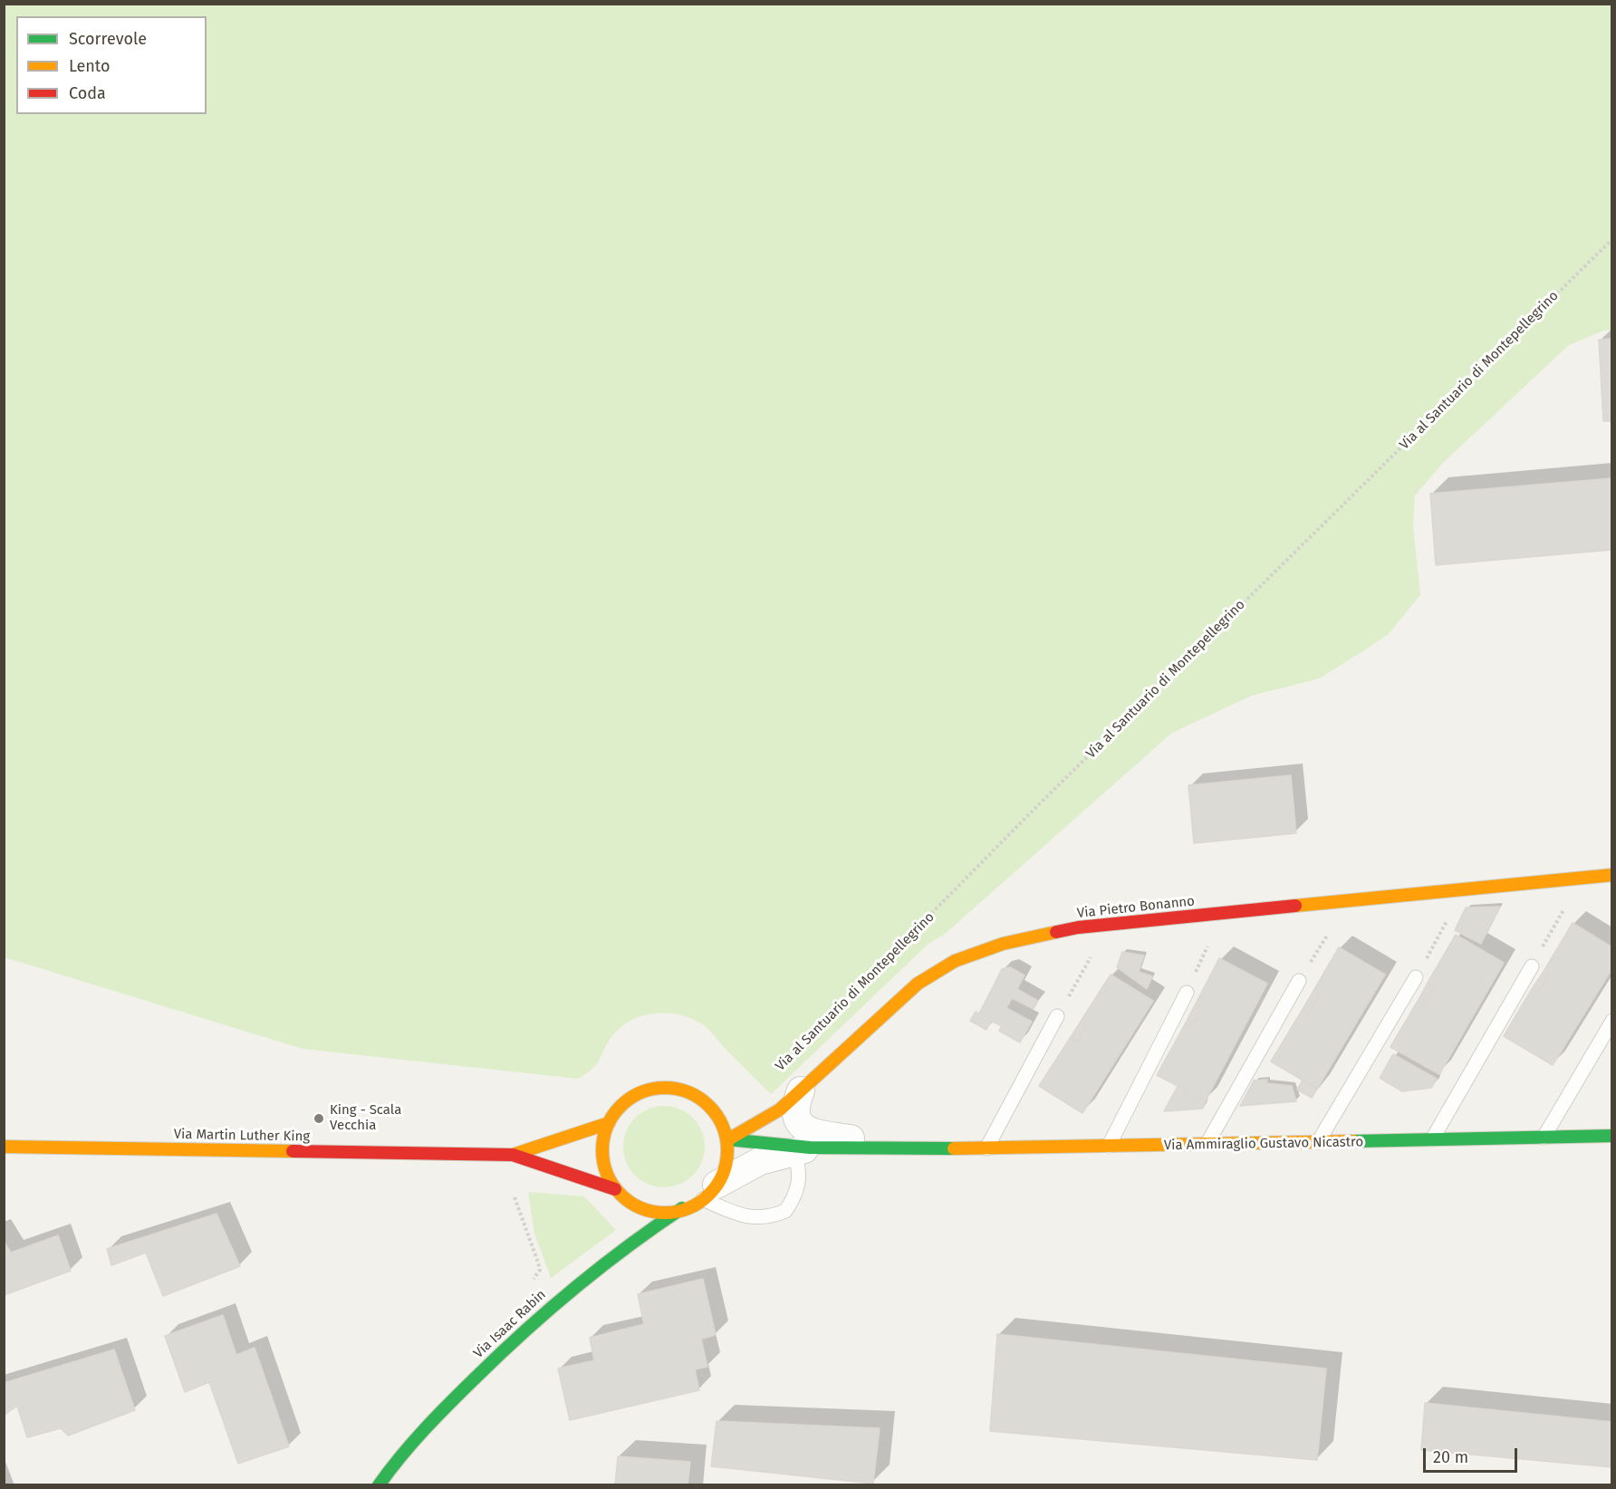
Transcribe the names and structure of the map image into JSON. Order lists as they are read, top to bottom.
{
  "streets": {
    "street": [
      "Via Pietro Bonanno",
      "Via Martin Luther King",
      "Via Ammiraglio Gustavo Nicastro",
      "Via Isaac Rabin"
    ],
    "path": ["Via al Santuario di Montepellegrino"]
  },
  "crossings": [
    ["Via Pietro Bonanno", "Via Martin Luther King"],
    ["Via Pietro Bonanno", "Via Ammiraglio Gustavo Nicastro"],
    ["Via Pietro Bonanno", "Via Isaac Rabin"],
    ["Via Martin Luther King", "Via Ammiraglio Gustavo Nicastro"],
    ["Via Martin Luther King", "Via Isaac Rabin"],
    ["Via Ammiraglio Gustavo Nicastro", "Via Isaac Rabin"]
  ],
  "places": ["King - Scala Vecchia"],
  "legend": ["Scorrevole", "Lento", "Coda"],
  "scale_bar": "20 m"
}
